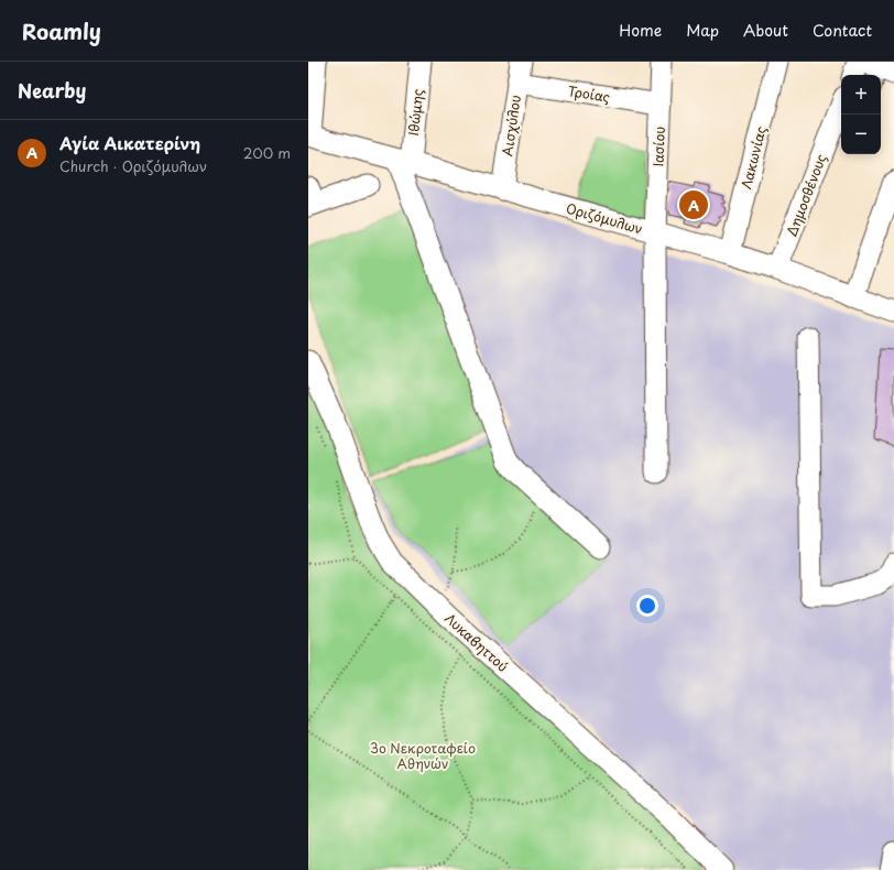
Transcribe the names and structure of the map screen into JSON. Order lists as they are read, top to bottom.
{
  "streets": {
    "street": [
      "Τροίας",
      "Ιθώμης",
      "Αισχύλου",
      "Ιασίου",
      "Λακωνίας",
      "Δημοσθένους",
      "Οριζόμυλων",
      "Λυκαβηττού"
    ]
  },
  "crossings": [
    ["Τροίας", "Αισχύλου"],
    ["Τροίας", "Ιασίου"],
    ["Ιθώμης", "Οριζόμυλων"],
    ["Αισχύλου", "Οριζόμυλων"],
    ["Ιασίου", "Οριζόμυλων"],
    ["Λακωνίας", "Οριζόμυλων"],
    ["Δημοσθένους", "Οριζόμυλων"]
  ],
  "parks": ["3ο Νεκροταφείο Αθηνών"],
  "page": {
    "header": "Roamly",
    "nav": [
      "Home",
      "Map",
      "About",
      "Contact"
    ],
    "heading": "Nearby",
    "map_buttons": ["+", "−"],
    "list": [
      {
        "mark": "A",
        "name": "Αγία Αικατερίνη",
        "note": "Church · Οριζόμυλων",
        "value": "200 m"
      }
    ],
    "pins": "A"
  }
}
